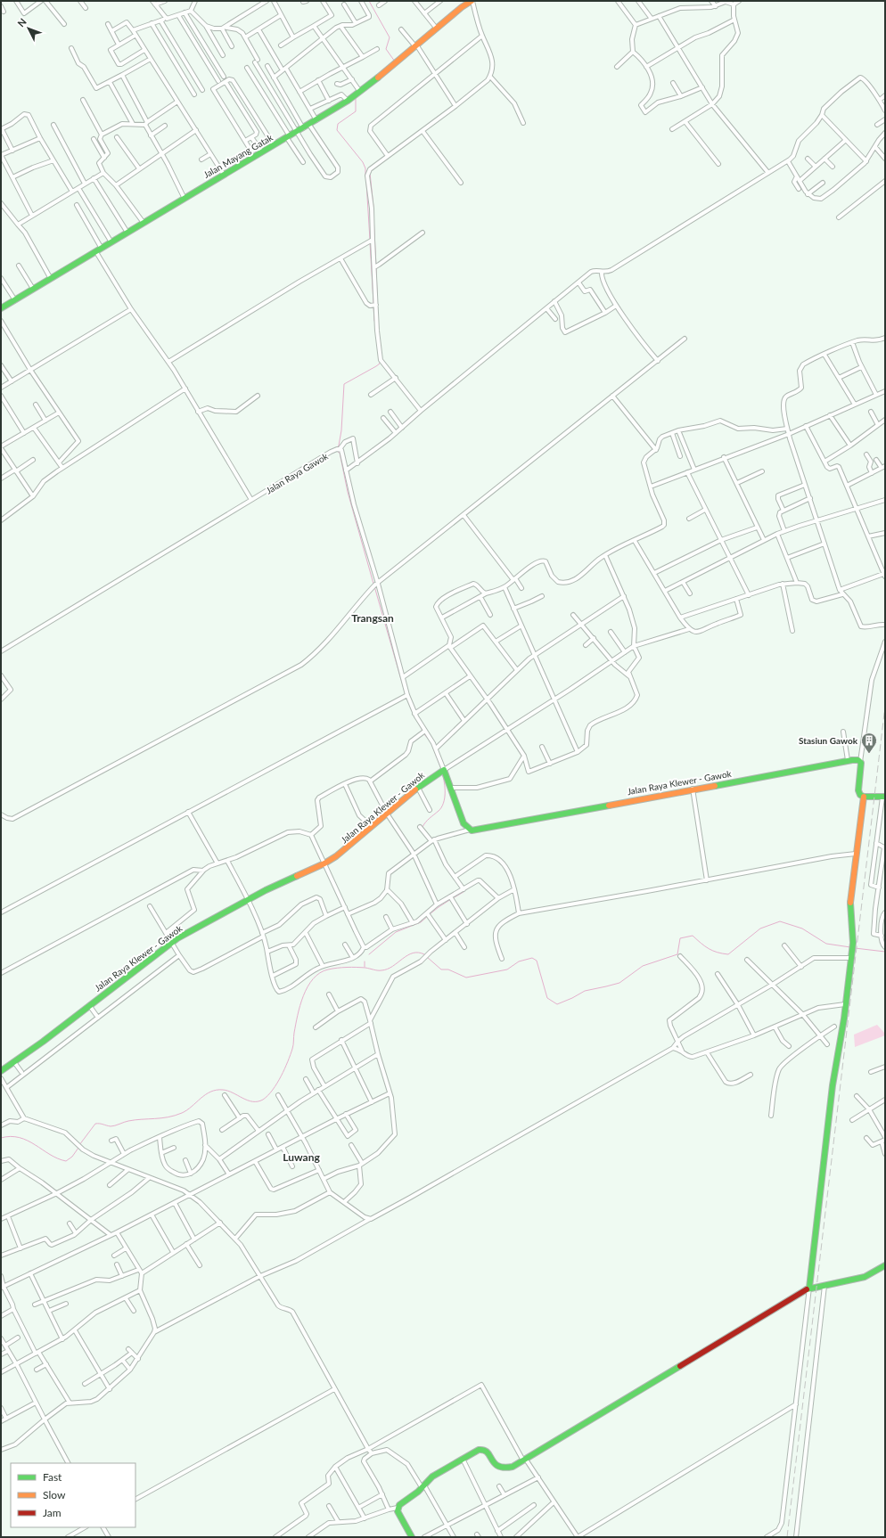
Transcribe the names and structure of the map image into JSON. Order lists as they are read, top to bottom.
{
  "streets": {
    "street": ["Jalan Mayang Gatak", "Jalan Raya Gawok", "Jalan Raya Klewer - Gawok"]
  },
  "districts": ["Trangsan", "Luwang"],
  "places": {
    "building": ["Stasiun Gawok"]
  },
  "legend": ["Fast", "Slow", "Jam"],
  "north": "top left"
}
